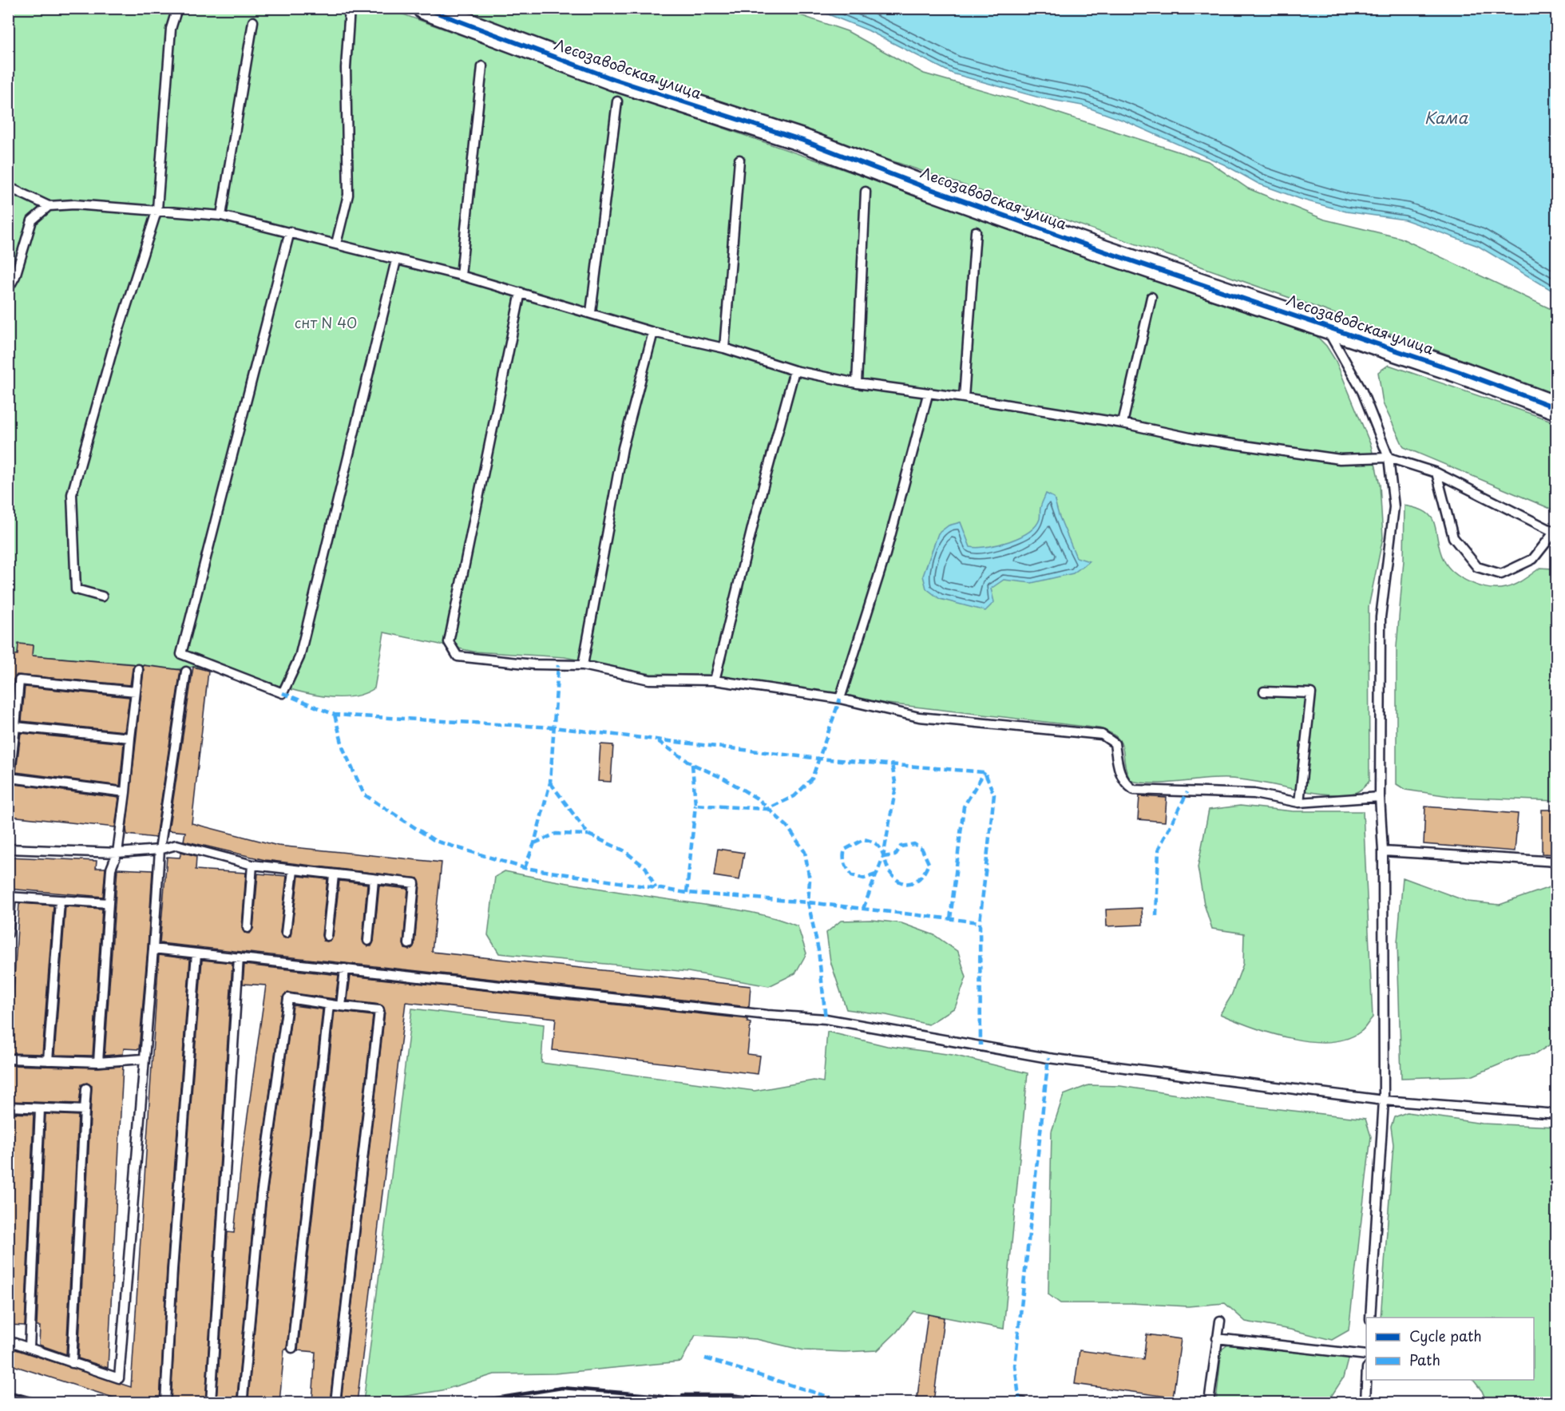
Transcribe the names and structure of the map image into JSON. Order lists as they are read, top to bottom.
{
  "streets": {
    "street": ["Лесозаводская улица"]
  },
  "water": ["Кама"],
  "parks": ["снт N 40"],
  "legend": ["Cycle path", "Path"]
}
